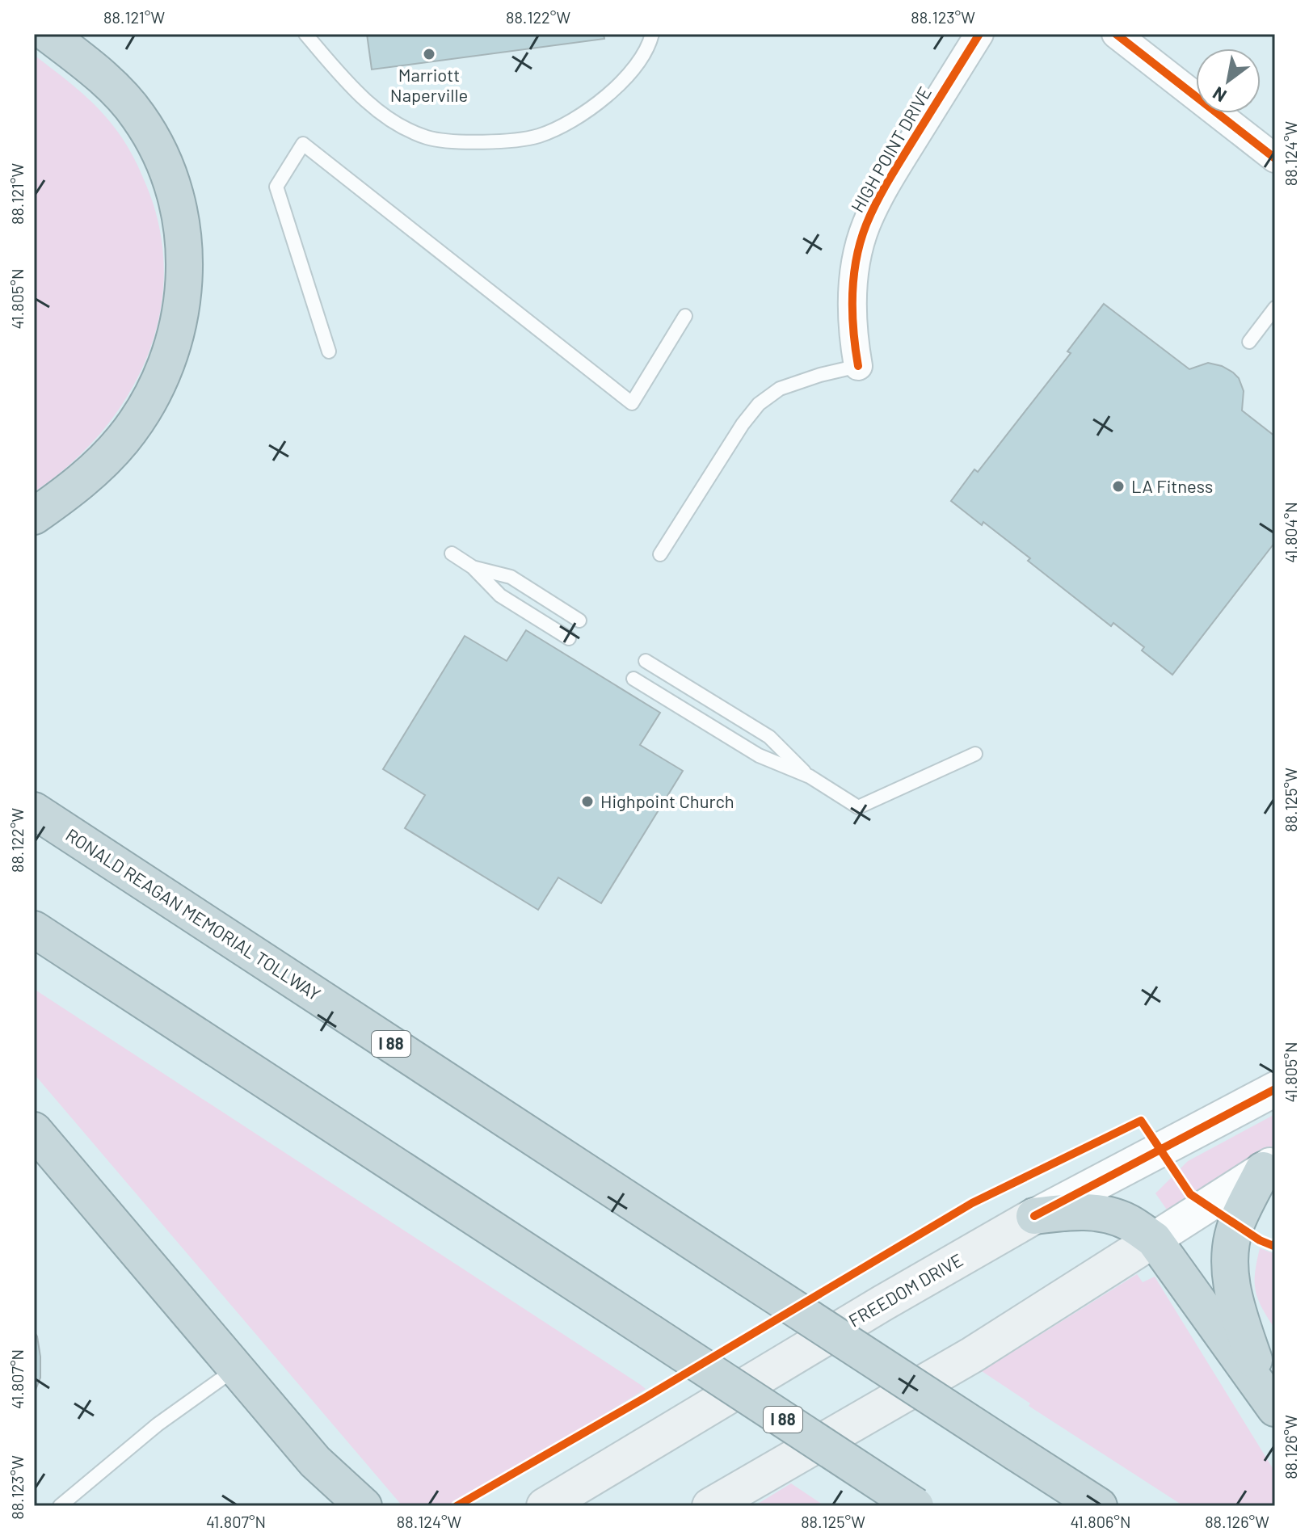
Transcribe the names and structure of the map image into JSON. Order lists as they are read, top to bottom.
{
  "streets": {
    "highway": ["RONALD REAGAN MEMORIAL TOLLWAY", "I 88"],
    "main road": ["FREEDOM DRIVE"],
    "street": ["HIGH POINT DRIVE"]
  },
  "places": ["Marriott Naperville", "LA Fitness", "Highpoint Church"],
  "north": "bottom left",
  "coordinates": [
    "88.121°W",
    "88.122°W",
    "88.123°W",
    "88.124°W",
    "41.805°N",
    "41.804°N",
    "88.125°W",
    "41.807°N",
    "88.126°W",
    "41.806°N"
  ]
}
